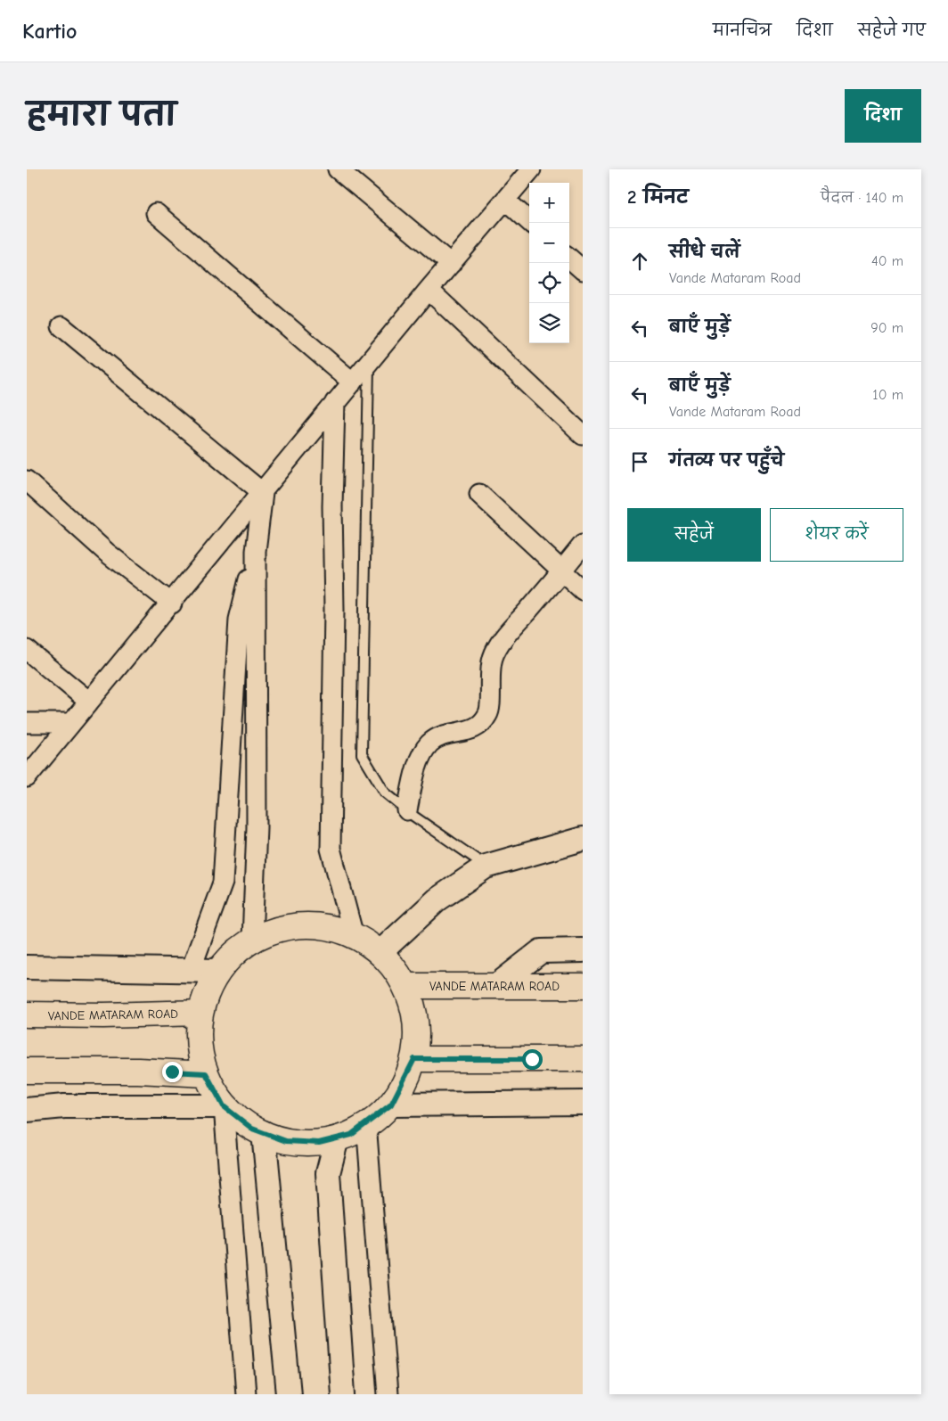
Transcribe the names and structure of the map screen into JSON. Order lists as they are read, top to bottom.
{
  "streets": {
    "main road": ["VANDE MATARAM ROAD"]
  },
  "page": {
    "header": "Kartio",
    "nav": ["मानचित्र", "दिशा", "सहेजे गए"],
    "title": "हमारा पता",
    "buttons": [
      "दिशा",
      ["सहेजें", "शेयर करें"]
    ],
    "heading": ["2 मिनट", "पैदल · 140 m"],
    "map_buttons": ["+", "−"],
    "list": [
      ["सीधे चलें", "Vande Mataram Road", "40 m"],
      ["बाएँ मुड़ें", "90 m"],
      ["बाएँ मुड़ें", "Vande Mataram Road", "10 m"],
      "गंतव्य पर पहुँचे"
    ]
  }
}
